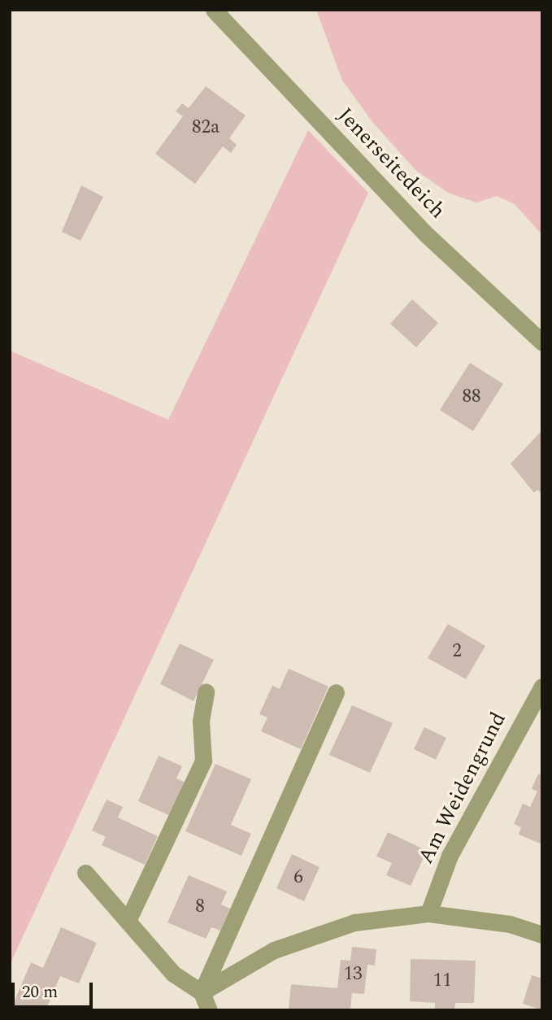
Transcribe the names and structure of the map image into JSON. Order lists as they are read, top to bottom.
{
  "streets": {
    "street": ["Jenerseitedeich", "Am Weidengrund"]
  },
  "house_numbers": [
    "82a",
    "88",
    "2",
    "6",
    "8",
    "13",
    "11"
  ],
  "scale_bar": "20 m"
}
